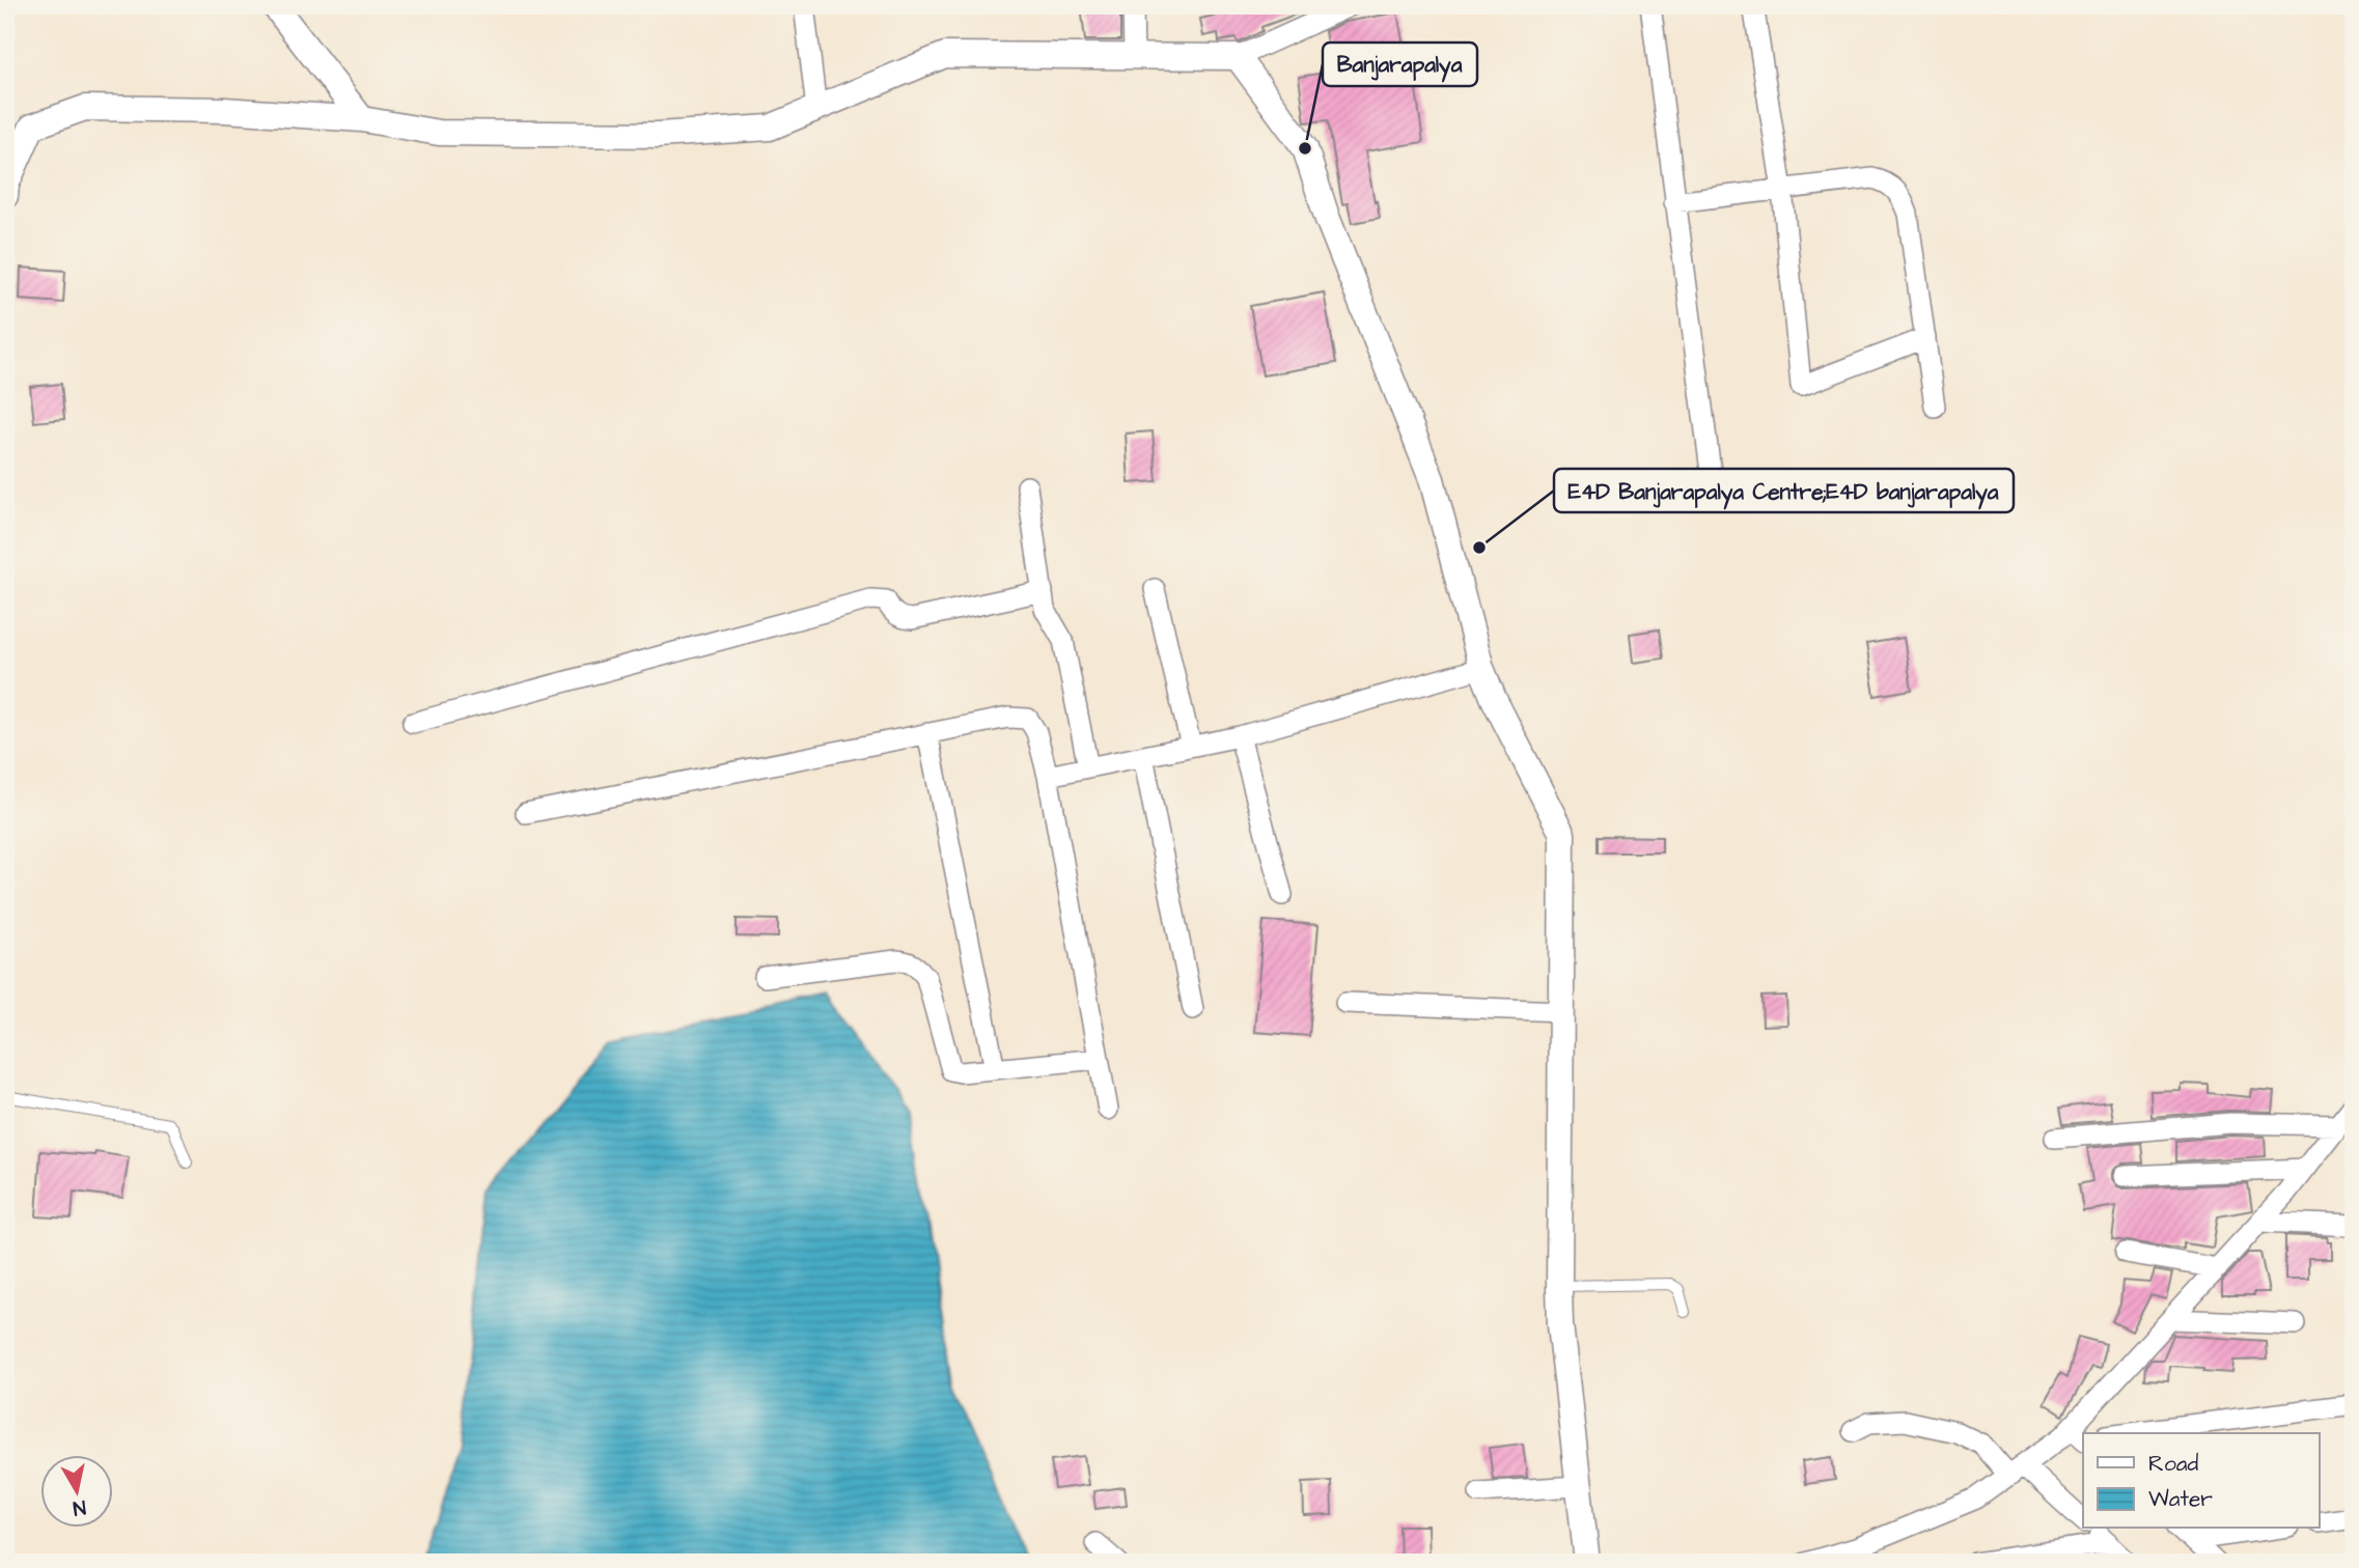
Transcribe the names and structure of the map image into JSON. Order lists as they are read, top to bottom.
{
  "places": ["Banjarapalya", "E4D Banjarapalya Centre;E4D banjarapalya"],
  "legend": ["Road", "Water"],
  "north": "bottom"
}
